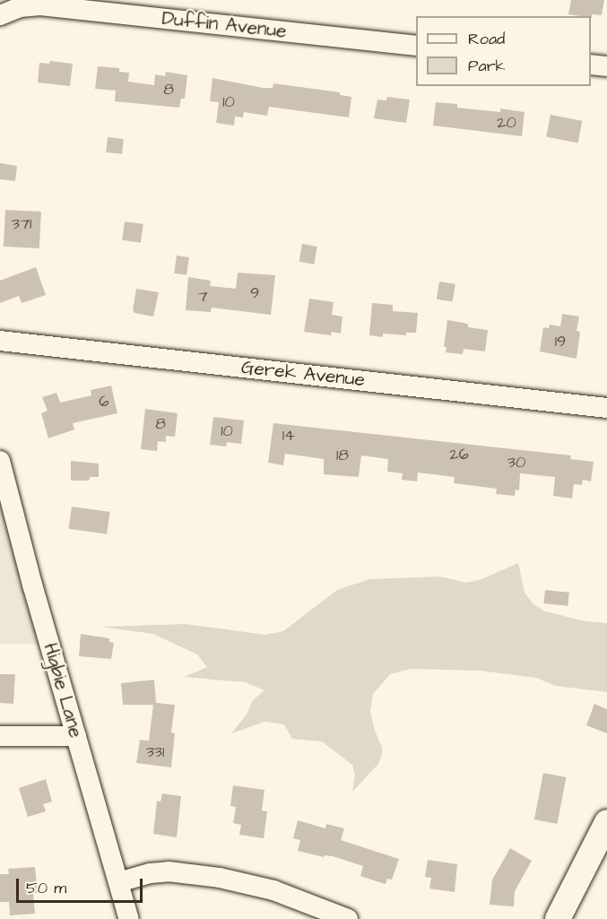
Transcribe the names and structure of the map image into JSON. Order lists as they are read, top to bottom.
{
  "streets": {
    "street": ["Duffin Avenue", "Gerek Avenue", "Higbie Lane"]
  },
  "house_numbers": [
    "8",
    "10",
    "20",
    "371",
    "9",
    "7",
    "19",
    "6",
    "8",
    "10",
    "14",
    "26",
    "18",
    "30",
    "331"
  ],
  "legend": ["Road", "Park"],
  "scale_bar": "50 m"
}
